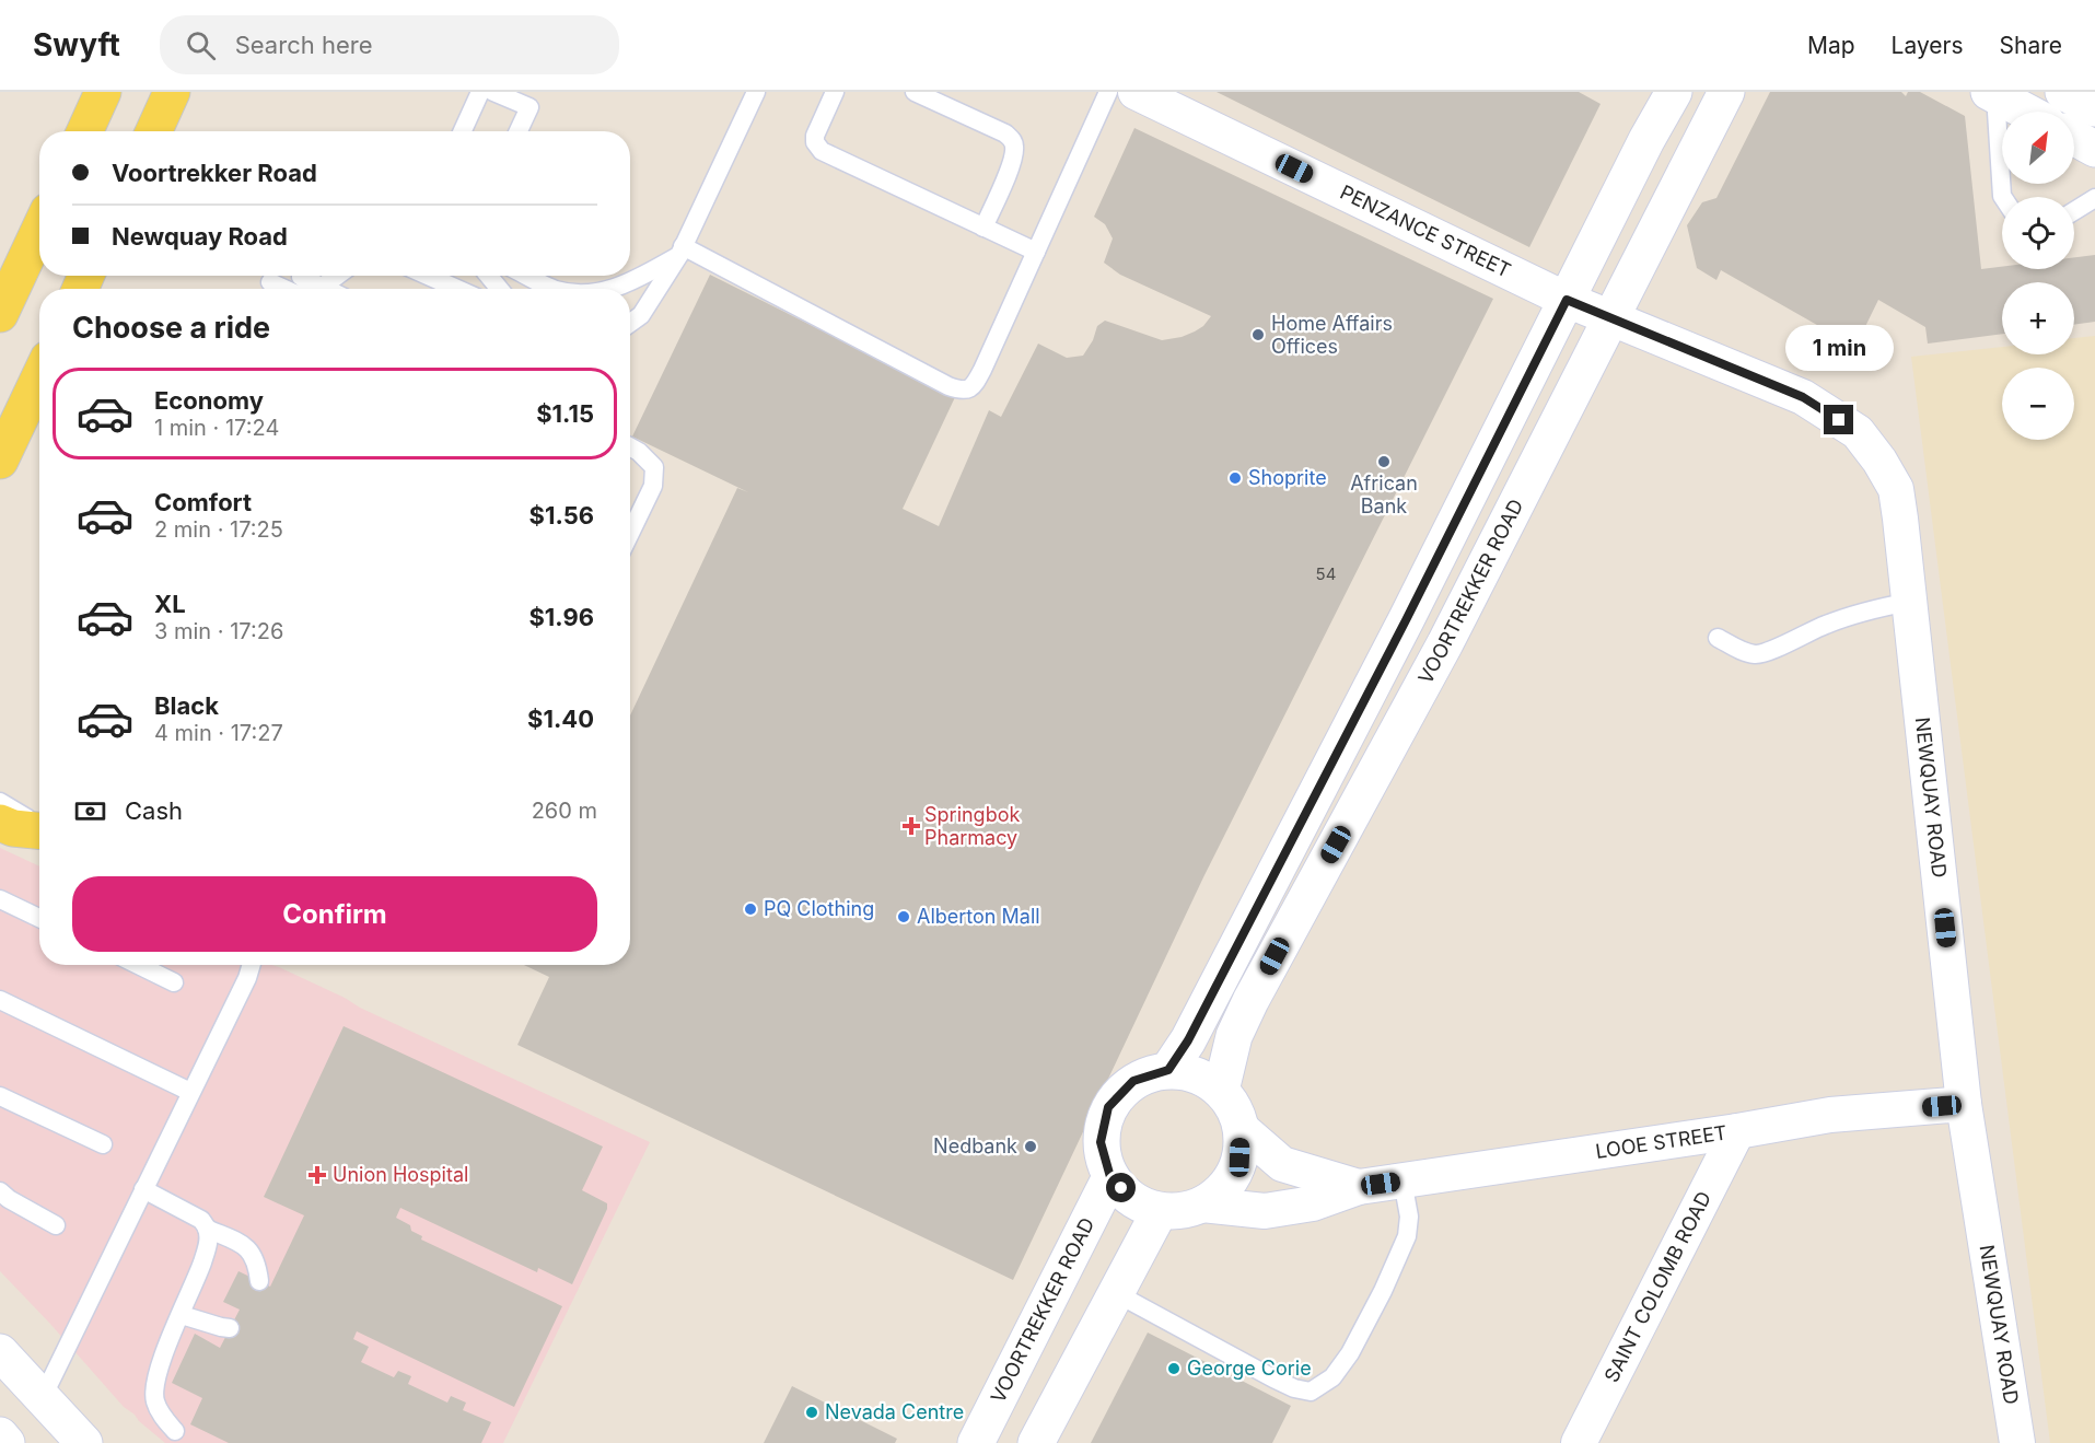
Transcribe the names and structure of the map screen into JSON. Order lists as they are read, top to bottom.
{
  "streets": {
    "main road": ["VOORTREKKER ROAD"],
    "street": [
      "PENZANCE STREET",
      "NEWQUAY ROAD",
      "LOOE STREET",
      "SAINT COLOMB ROAD"
    ]
  },
  "crossings": [
    ["PENZANCE STREET", "VOORTREKKER ROAD"],
    ["PENZANCE STREET", "NEWQUAY ROAD"],
    ["VOORTREKKER ROAD", "NEWQUAY ROAD"],
    ["VOORTREKKER ROAD", "LOOE STREET"],
    ["NEWQUAY ROAD", "LOOE STREET"],
    ["LOOE STREET", "SAINT COLOMB ROAD"]
  ],
  "places": {
    "other": [
      "Home Affairs Offices",
      "African Bank",
      "Shoprite",
      "PQ Clothing",
      "Alberton Mall",
      "Nedbank",
      "George Corie",
      "Nevada Centre"
    ],
    "health": ["Springbok Pharmacy", "Union Hospital"]
  },
  "house_numbers": ["54"],
  "north": "top right",
  "page": {
    "header": "Swyft",
    "search": "Search here",
    "nav": ["Map", "Layers", "Share"],
    "map_buttons": ["+", "−"],
    "banner": ["Voortrekker Road", "Newquay Road"],
    "heading": "Choose a ride",
    "bubble": "1 min",
    "list": [
      {
        "name": "Economy",
        "note": "1 min · 17:24",
        "value": "$1.15"
      },
      {
        "name": "Comfort",
        "note": "2 min · 17:25",
        "value": "$1.56"
      },
      {
        "name": "XL",
        "note": "3 min · 17:26",
        "value": "$1.96"
      },
      {
        "name": "Black",
        "note": "4 min · 17:27",
        "value": "$1.40"
      }
    ],
    "pay": ["Cash", "260 m"],
    "buttons": "Confirm"
  }
}
